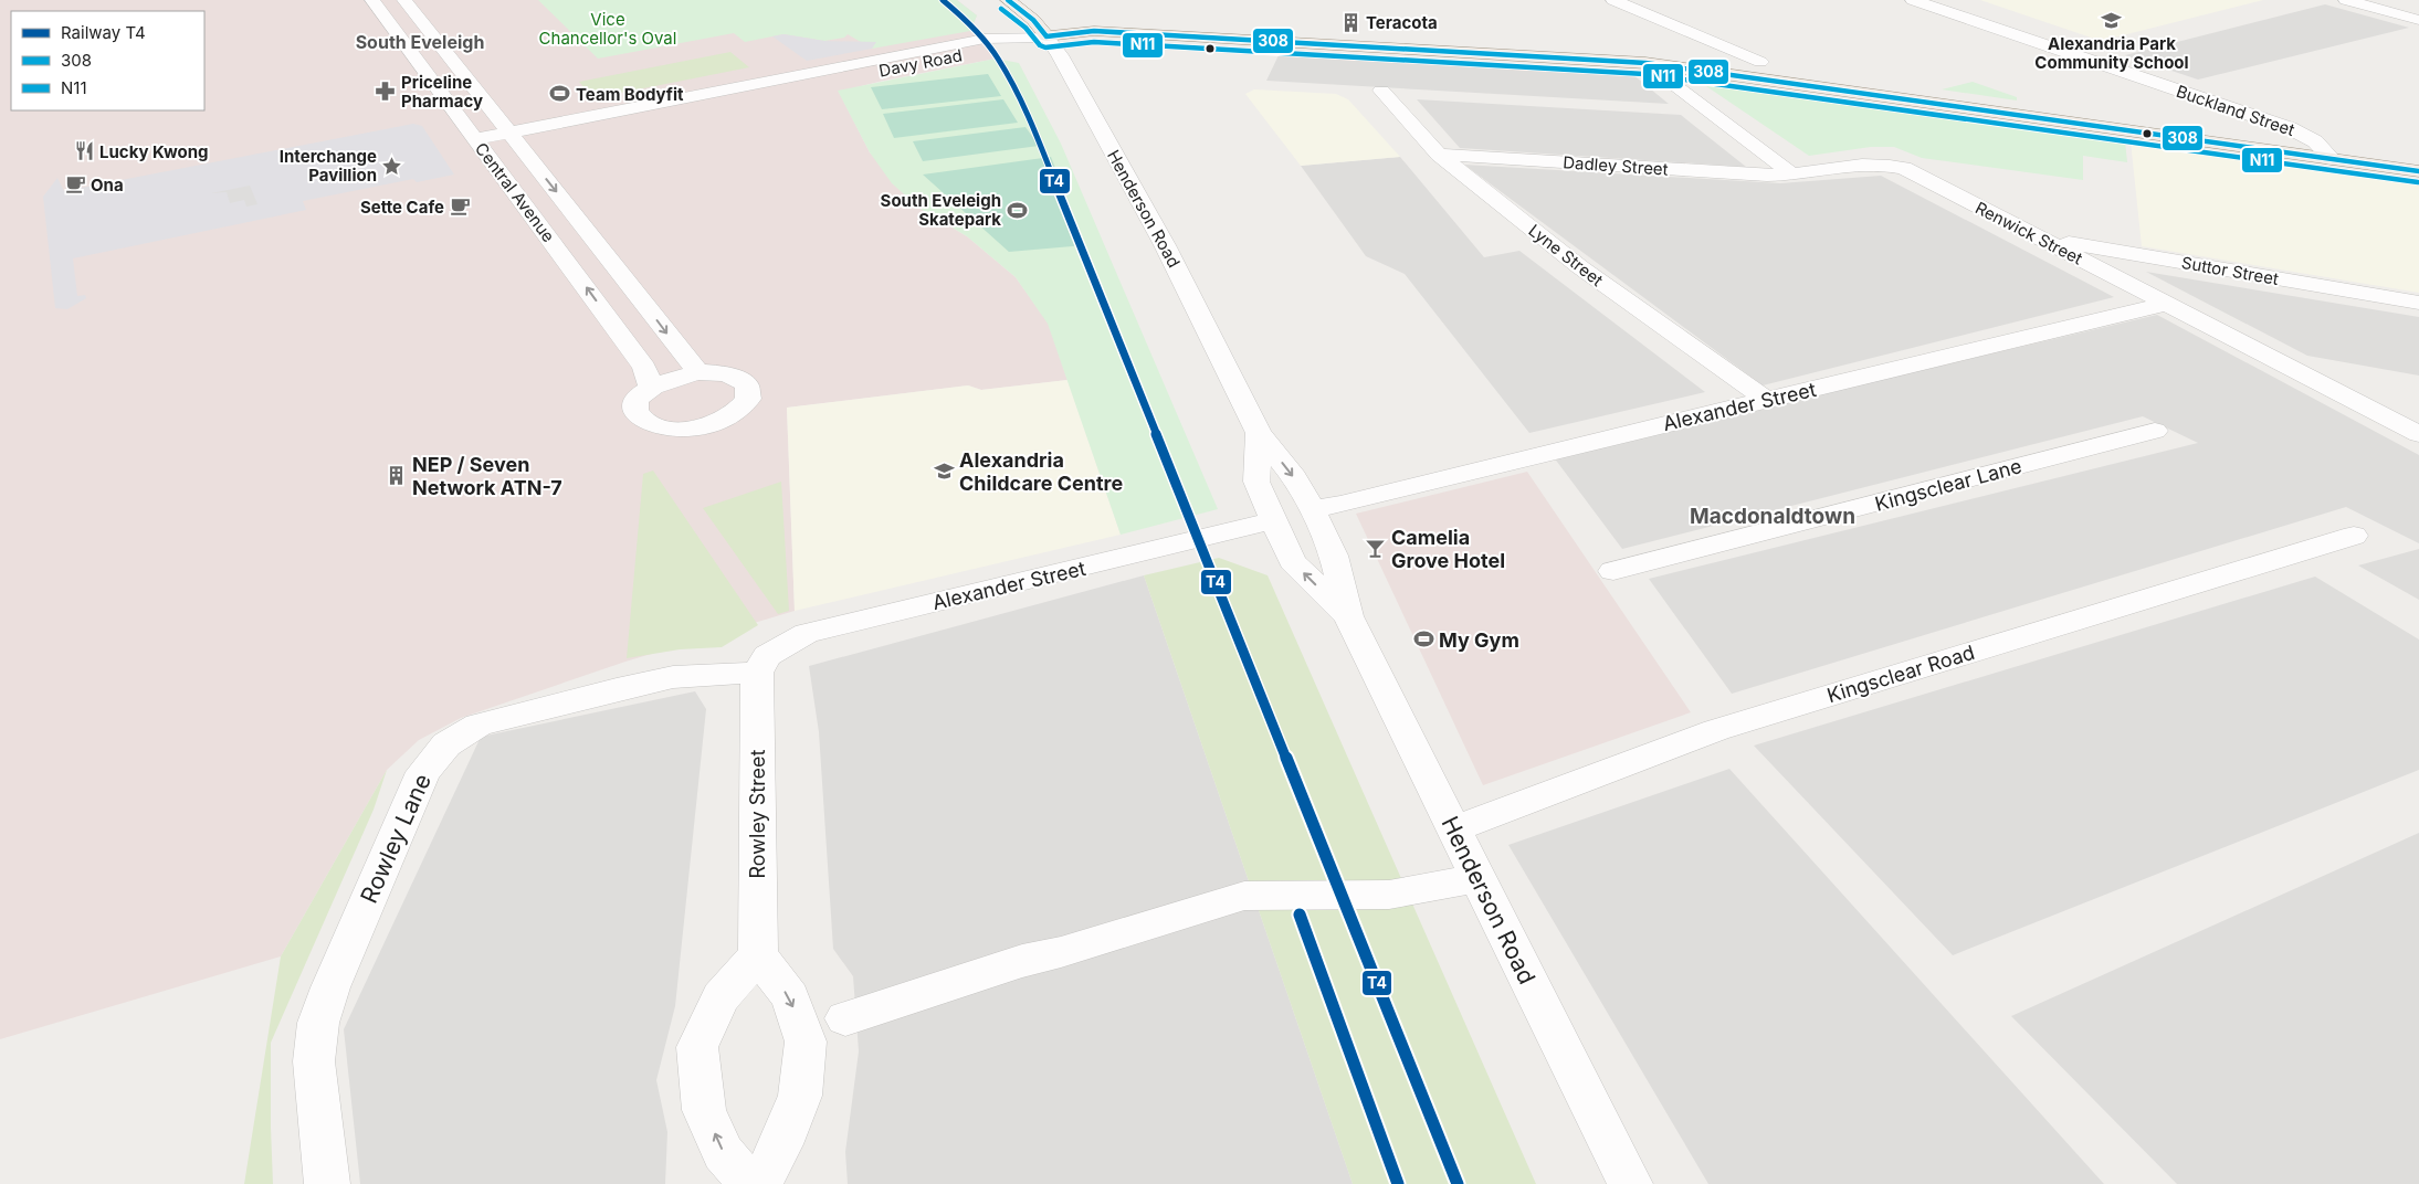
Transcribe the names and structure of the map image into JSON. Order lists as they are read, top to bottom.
{
  "streets": {
    "main road": ["Henderson Road"],
    "street": [
      "Davy Road",
      "Buckland Street",
      "Dadley Street",
      "Central Avenue",
      "Renwick Street",
      "Lyne Street",
      "Suttor Street",
      "Alexander Street",
      "Kingsclear Lane",
      "Kingsclear Road",
      "Rowley Street",
      "Rowley Lane"
    ]
  },
  "crossings": [
    ["Davy Road", "Central Avenue"],
    ["Davy Road", "Henderson Road"],
    ["Dadley Street", "Renwick Street"],
    ["Dadley Street", "Lyne Street"],
    ["Henderson Road", "Alexander Street"],
    ["Henderson Road", "Kingsclear Road"],
    ["Renwick Street", "Suttor Street"],
    ["Renwick Street", "Alexander Street"],
    ["Lyne Street", "Alexander Street"],
    ["Alexander Street", "Rowley Street"],
    ["Alexander Street", "Rowley Lane"],
    ["Rowley Street", "Rowley Lane"]
  ],
  "districts": ["South Eveleigh", "Macdonaldtown"],
  "parks": ["Vice Chancellor's Oval"],
  "places": {
    "school or university": ["Alexandria Park Community School", "Alexandria Childcare Centre"],
    "building": ["Teracota", "NEP / Seven Network ATN-7"],
    "pharmacy": ["Priceline Pharmacy"],
    "sports": ["Team Bodyfit", "South Eveleigh Skatepark", "My Gym"],
    "restaurant": ["Lucky Kwong"],
    "place": ["Interchange Pavillion"],
    "cafe": ["Ona", "Sette Cafe"],
    "bar": ["Camelia Grove Hotel"]
  },
  "lines": ["rail line T4", "transit line 308", "transit line N11"],
  "legend": ["Railway T4", "308", "N11"]
}
